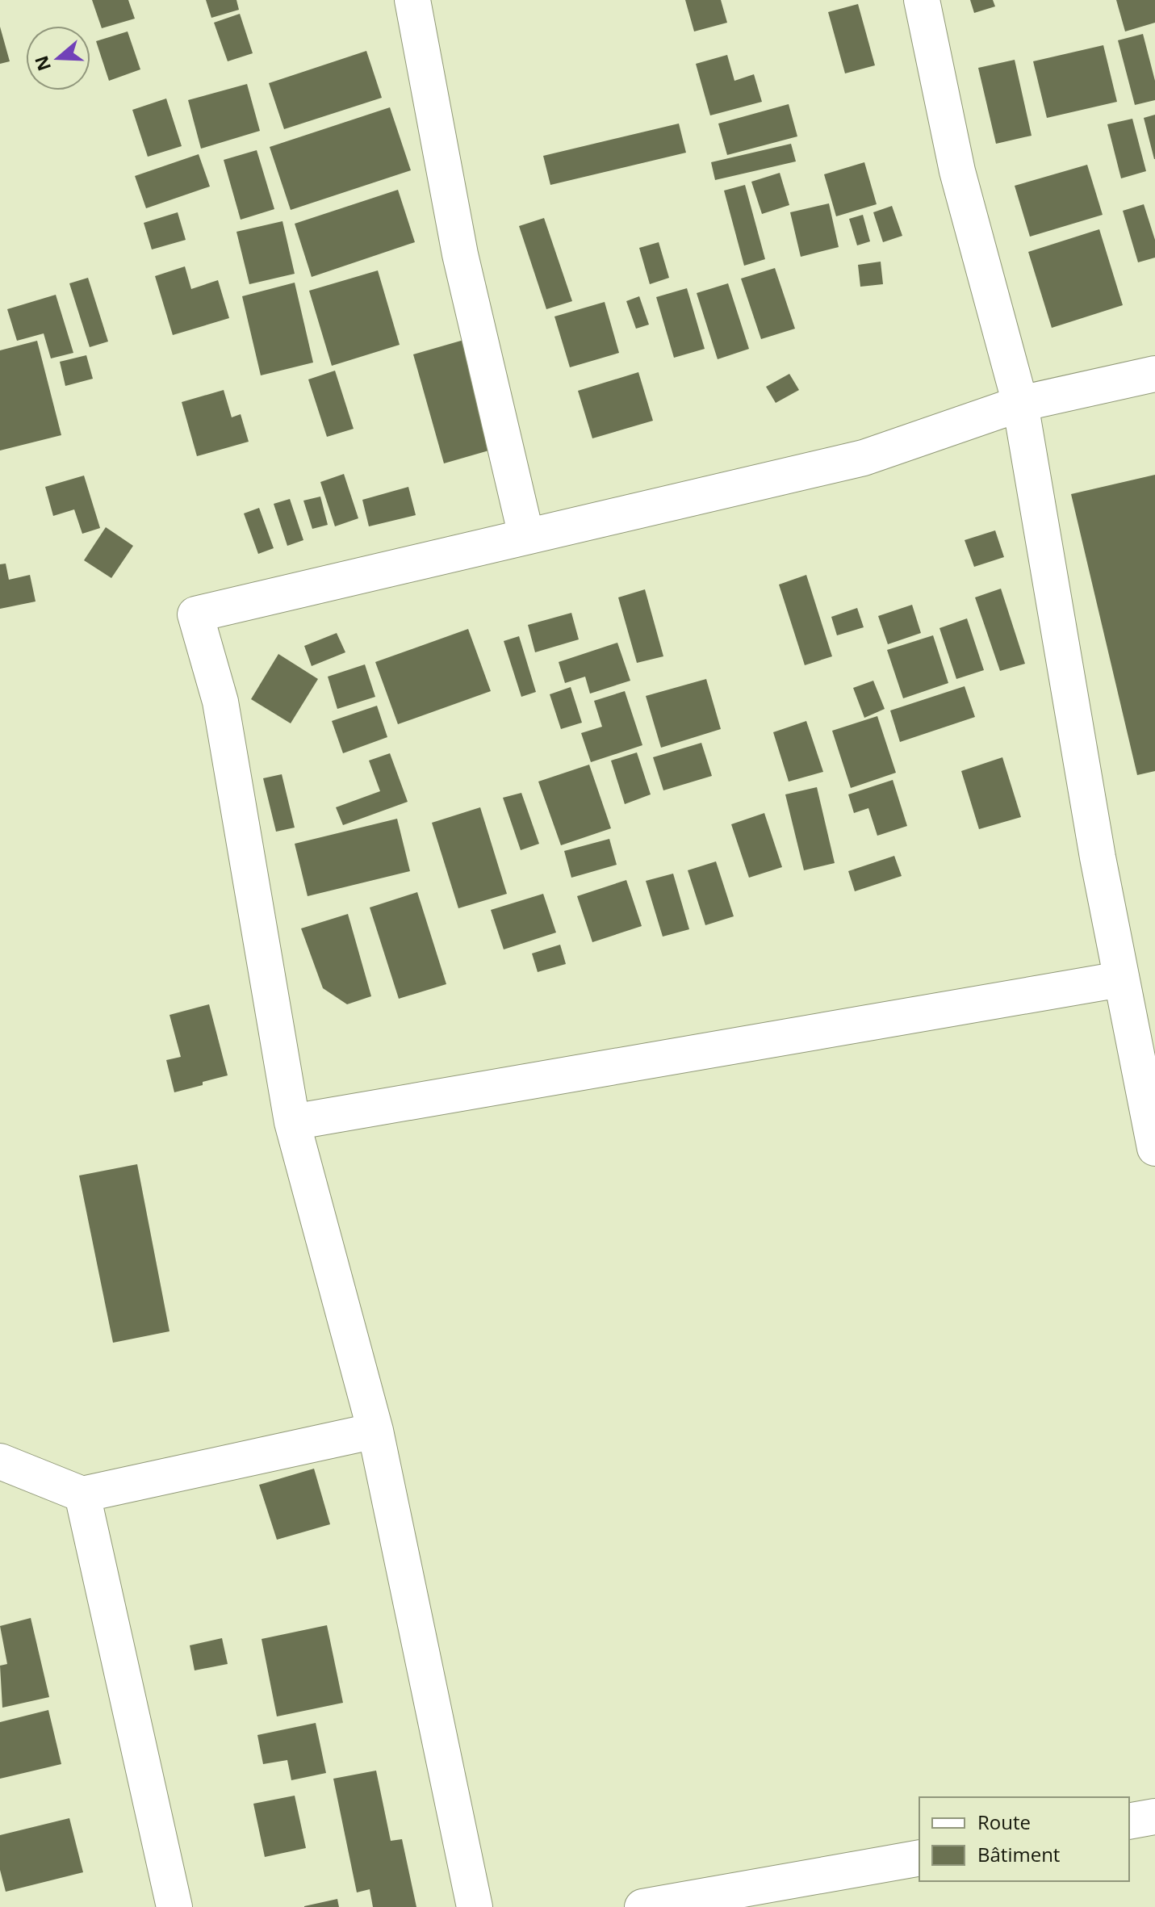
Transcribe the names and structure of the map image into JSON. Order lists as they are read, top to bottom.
{
  "legend": ["Route", "Bâtiment"],
  "north": "left"
}
